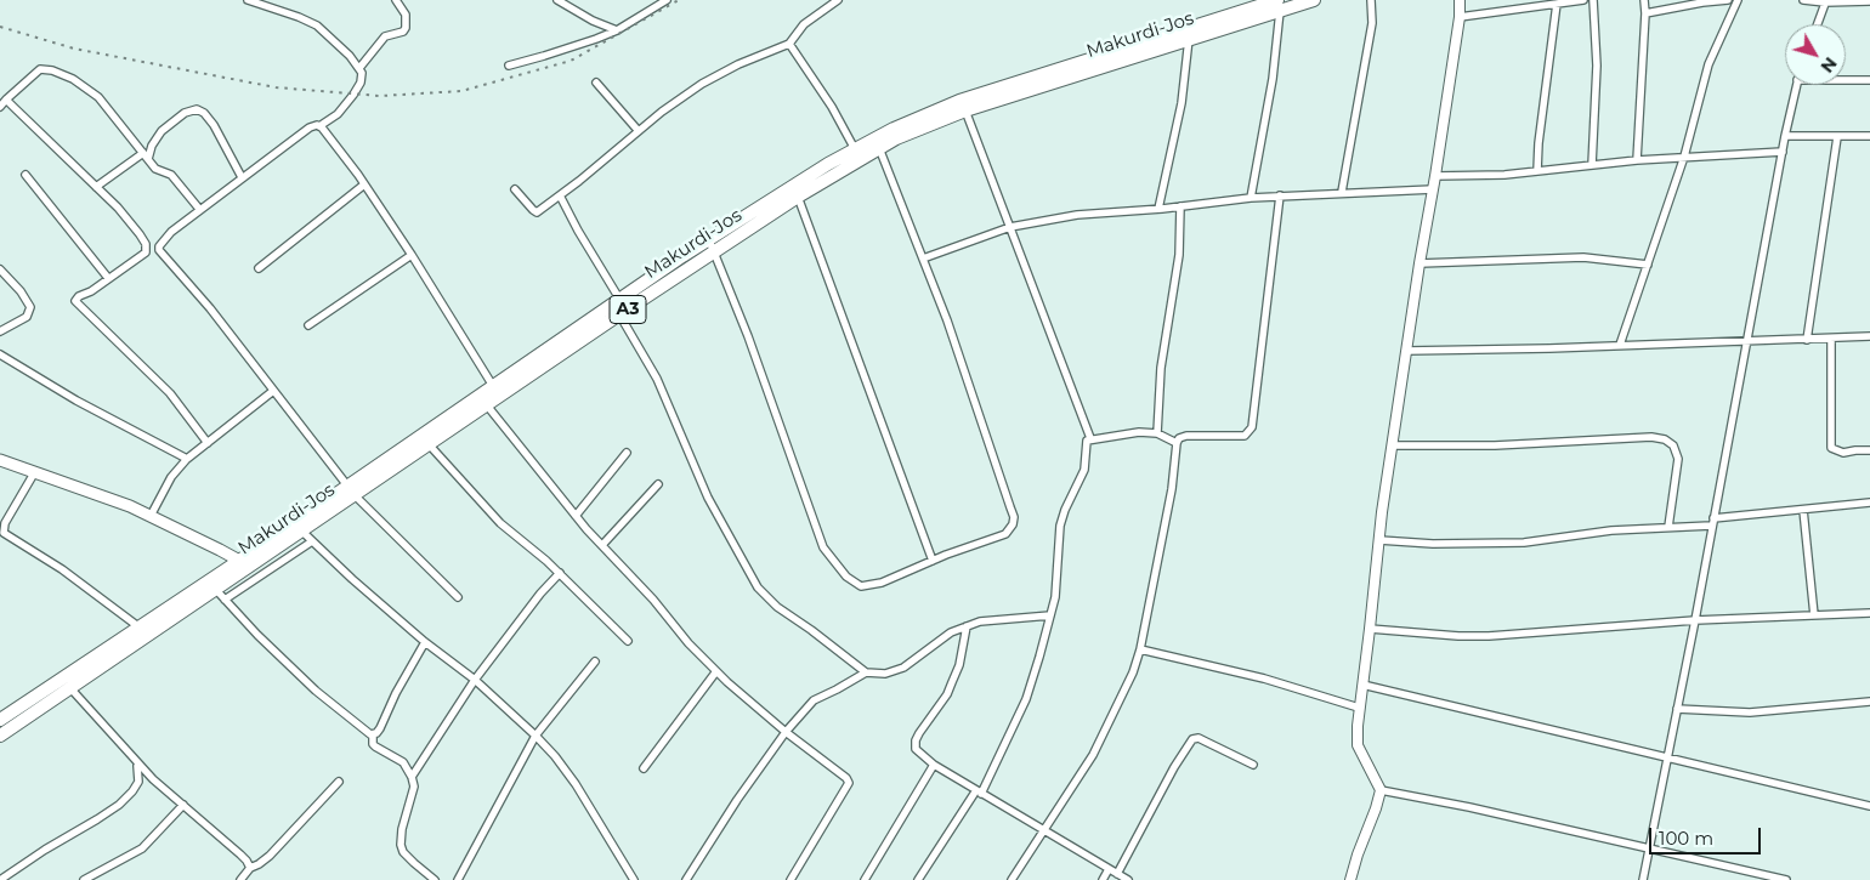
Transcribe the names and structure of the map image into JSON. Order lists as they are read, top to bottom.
{
  "streets": {
    "highway": ["Makurdi-Jos", "A3"]
  },
  "scale_bar": "100 m",
  "north": "bottom right"
}
